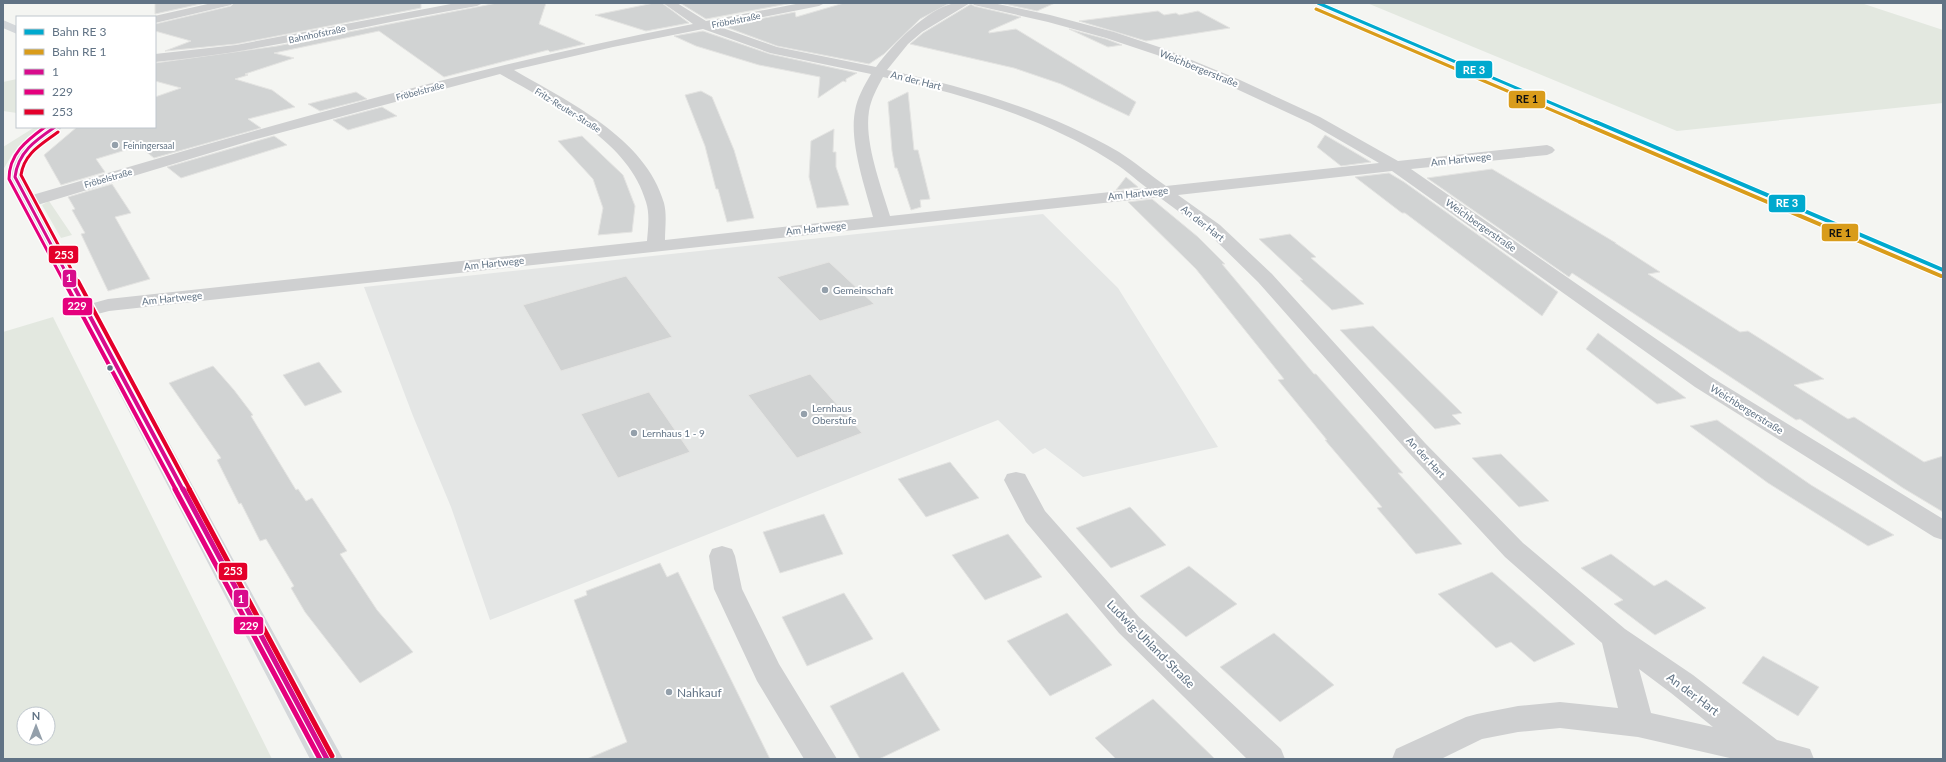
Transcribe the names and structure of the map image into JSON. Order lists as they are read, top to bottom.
{
  "streets": {
    "street": [
      "Fröbelstraße",
      "Bahnhofstraße",
      "Weichbergerstraße",
      "An der Hart",
      "Fritz-Reuter-Straße",
      "Am Hartwege",
      "Ludwig-Uhland-Straße"
    ]
  },
  "crossings": [
    ["Fröbelstraße", "An der Hart"],
    ["Fröbelstraße", "Fritz-Reuter-Straße"],
    ["Weichbergerstraße", "Am Hartwege"],
    ["An der Hart", "Am Hartwege"],
    ["Fritz-Reuter-Straße", "Am Hartwege"]
  ],
  "places": [
    "Feiningersaal",
    "Gemeinschaft",
    "Lernhaus Oberstufe",
    "Lernhaus 1 - 9",
    "Nahkauf"
  ],
  "lines": ["transit line 1", "transit line 229", "transit line 253"],
  "legend": [
    "Bahn RE 3",
    "Bahn RE 1",
    "1",
    "229",
    "253"
  ],
  "north": "top"
}
